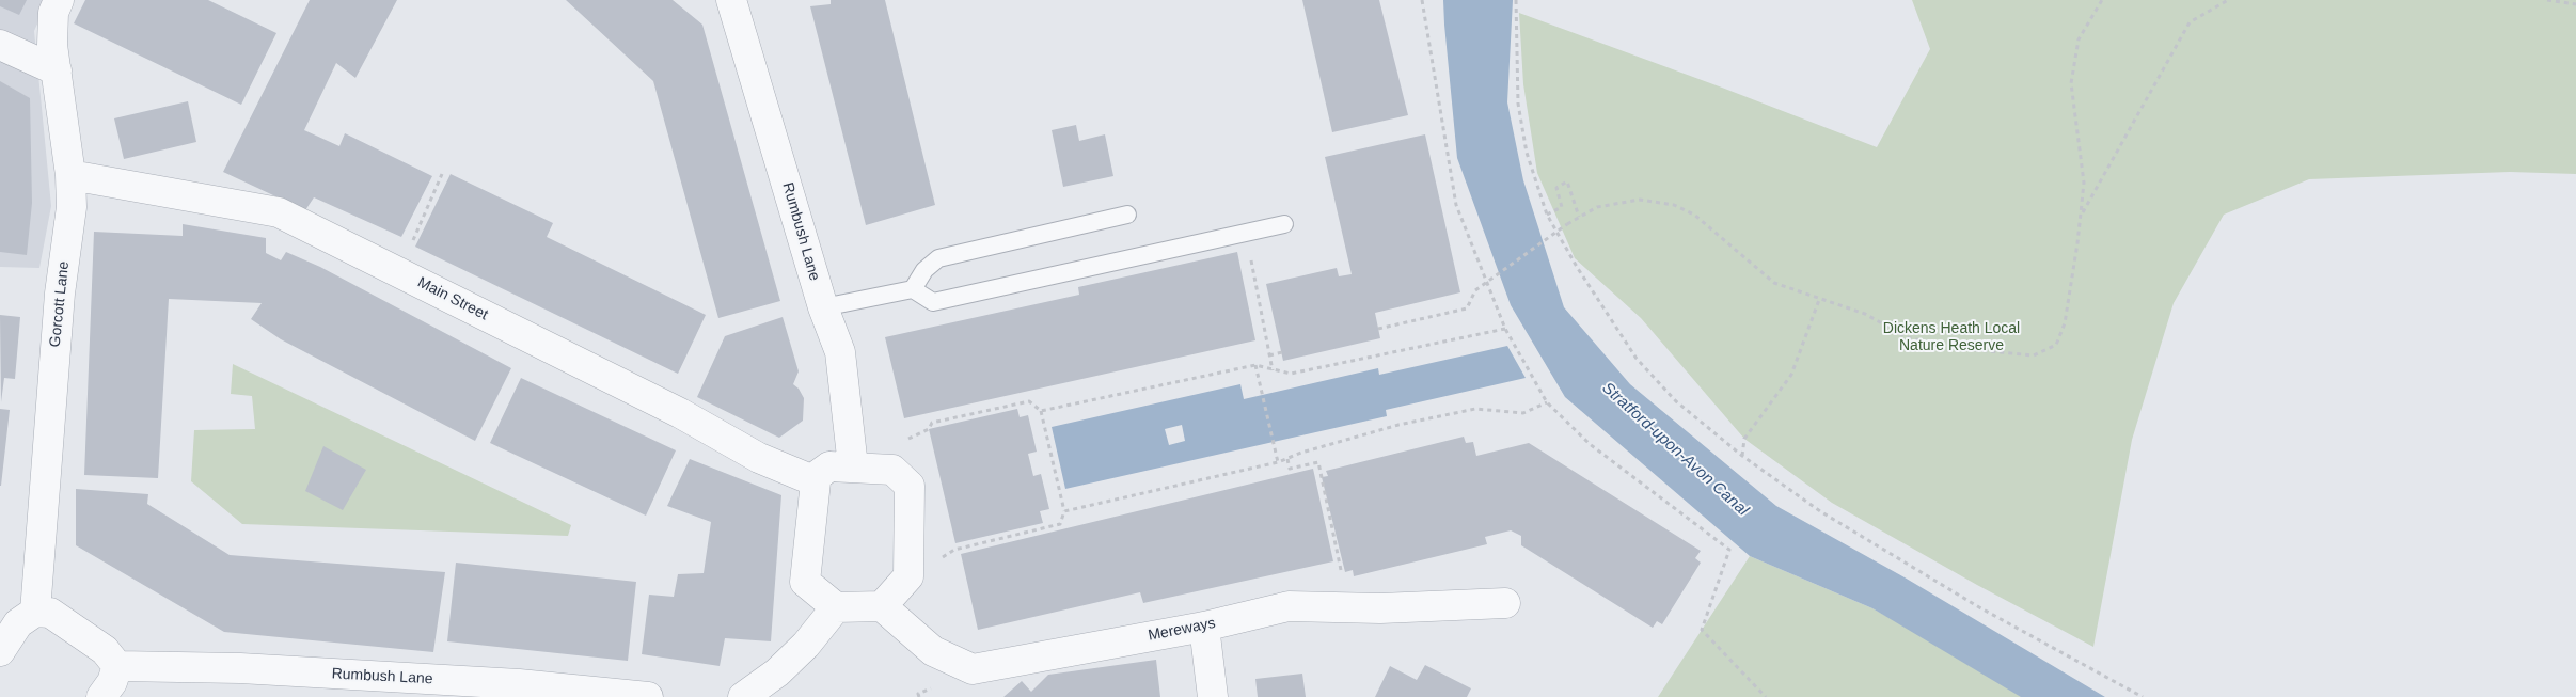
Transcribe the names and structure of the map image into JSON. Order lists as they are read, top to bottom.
{
  "streets": {
    "street": [
      "Rumbush Lane",
      "Main Street",
      "Gorcott Lane",
      "Mereways"
    ]
  },
  "crossings": [
    ["Rumbush Lane", "Main Street"],
    ["Rumbush Lane", "Mereways"],
    ["Main Street", "Gorcott Lane"],
    ["Main Street", "Mereways"]
  ],
  "water": ["Stratford-upon-Avon Canal"],
  "parks": ["Dickens Heath Local Nature Reserve"]
}
